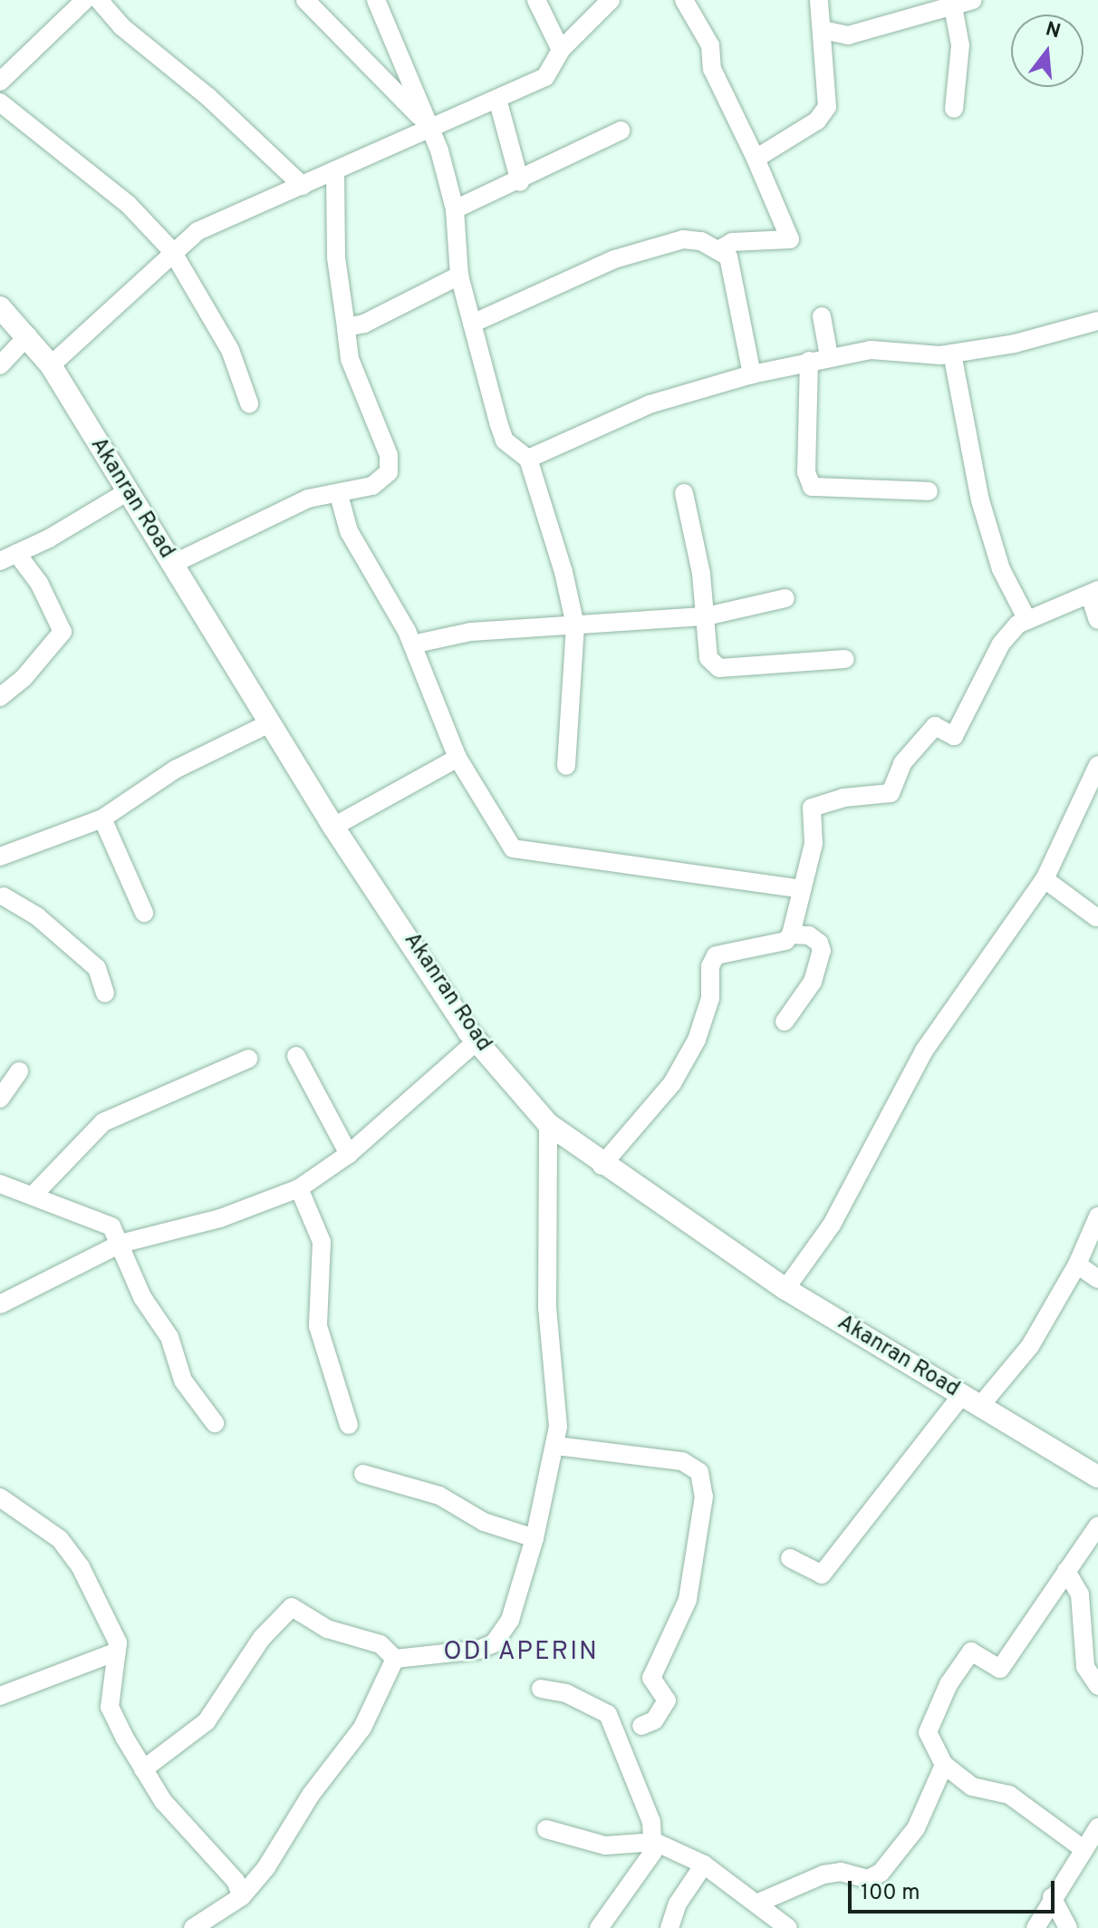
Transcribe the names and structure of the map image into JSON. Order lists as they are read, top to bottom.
{
  "streets": {
    "main road": ["Akanran Road"]
  },
  "districts": ["ODI APERIN"],
  "scale_bar": "100 m",
  "north": "top"
}
